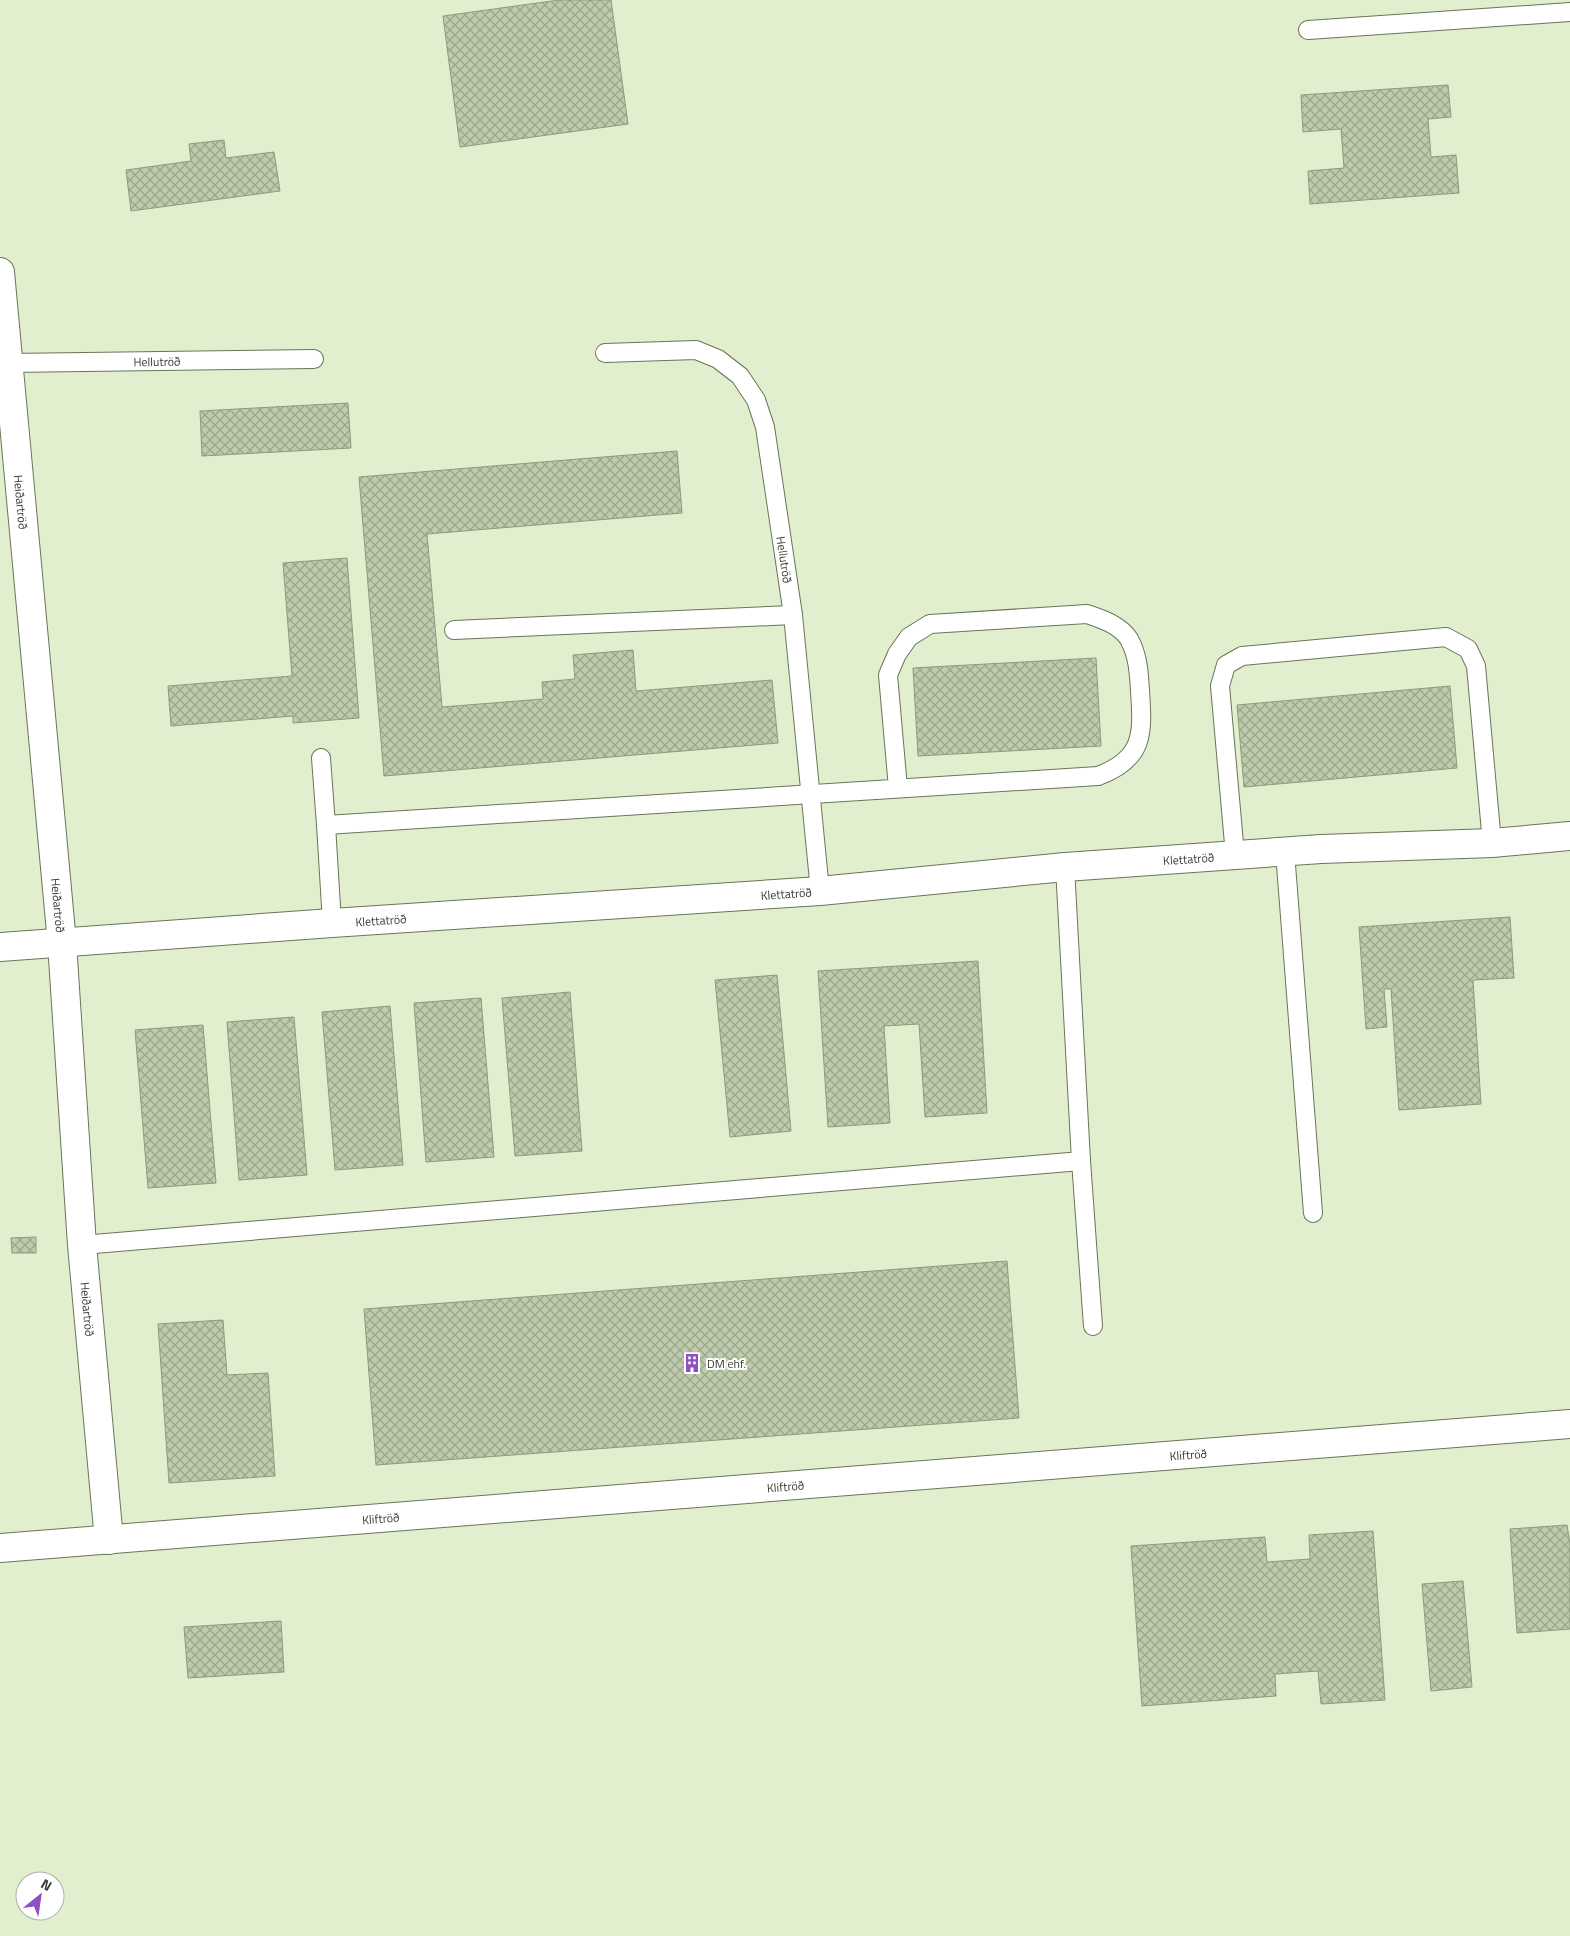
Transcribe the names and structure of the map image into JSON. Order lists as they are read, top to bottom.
{
  "streets": {
    "street": ["Heiðartröð", "Klettatröð", "Kliftröð"],
    "lane": ["Hellutröð"]
  },
  "crossings": [
    ["Hellutröð", "Heiðartröð"],
    ["Hellutröð", "Klettatröð"],
    ["Heiðartröð", "Klettatröð"],
    ["Heiðartröð", "Kliftröð"]
  ],
  "places": {
    "building": ["DM ehf."]
  },
  "north": "top right"
}
